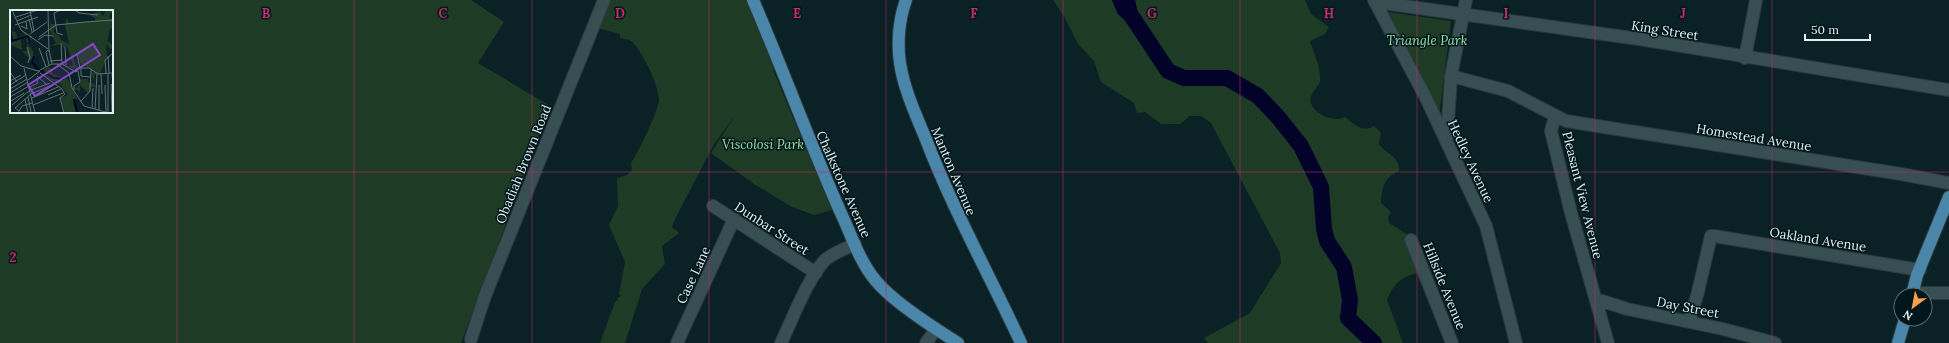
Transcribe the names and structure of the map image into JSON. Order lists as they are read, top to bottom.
{
  "streets": {
    "main road": ["Manton Avenue", "Chalkstone Avenue"],
    "street": [
      "King Street",
      "Homestead Avenue",
      "Hedley Avenue",
      "Obadiah Brown Road",
      "Pleasant View Avenue",
      "Dunbar Street",
      "Oakland Avenue",
      "Case Lane",
      "Hillside Avenue",
      "Day Street"
    ]
  },
  "crossings": [
    ["King Street", "Hedley Avenue"],
    ["Homestead Avenue", "Pleasant View Avenue"],
    ["Pleasant View Avenue", "Day Street"],
    ["Dunbar Street", "Case Lane"],
    ["Oakland Avenue", "Day Street"]
  ],
  "parks": ["Triangle Park", "Viscolosi Park"],
  "scale_bar": "50 m",
  "north": "bottom left",
  "grid": {
    "columns": [
      "B",
      "C",
      "D",
      "E",
      "F",
      "G",
      "H",
      "I",
      "J"
    ],
    "rows": ["2"]
  }
}
